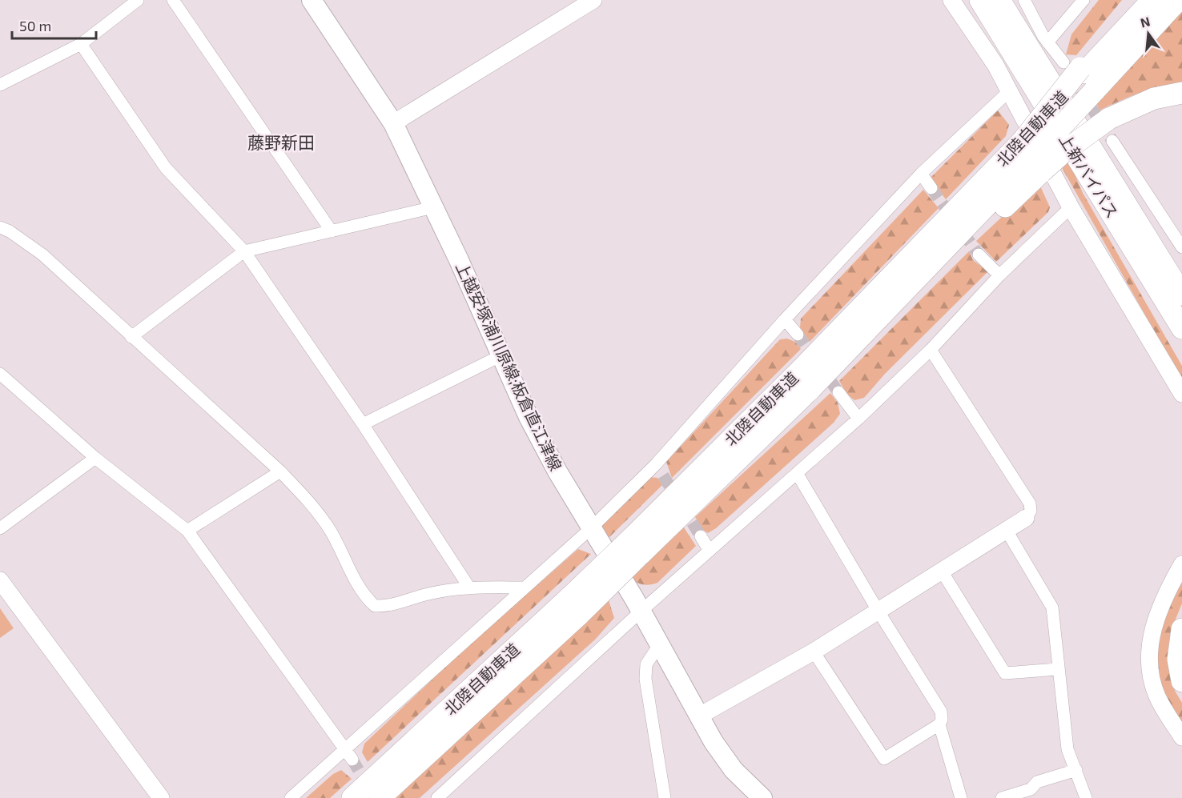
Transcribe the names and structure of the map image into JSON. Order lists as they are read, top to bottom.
{
  "streets": {
    "highway": ["北陸自動車道", "上新バイパス"],
    "main road": ["上越安塚浦川原線;板倉直江津線"]
  },
  "districts": ["藤野新田"],
  "scale_bar": "50 m",
  "north": "top"
}
